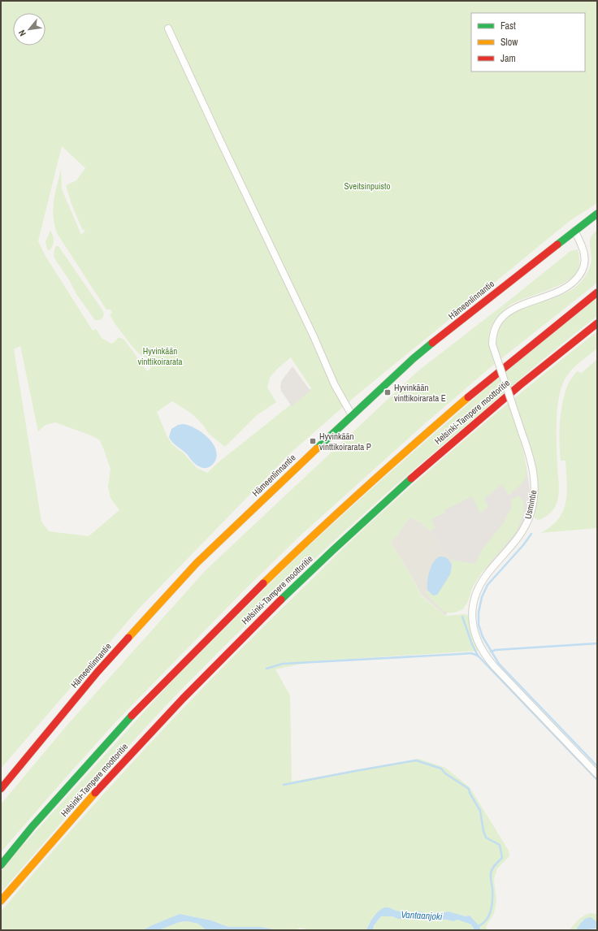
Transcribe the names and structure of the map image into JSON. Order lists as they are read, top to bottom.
{
  "streets": {
    "main road": ["Hämeenlinnantie", "Helsinki-Tampere moottoritie"],
    "street": ["Usmintie"]
  },
  "crossings": [
    ["Hämeenlinnantie", "Usmintie"]
  ],
  "water": ["Vantaanjoki"],
  "parks": ["Sveitsinpuisto", "Hyvinkään vinttikoirarata"],
  "places": {
    "transit": ["Hyvinkään vinttikoirarata E", "Hyvinkään vinttikoirarata P"]
  },
  "legend": ["Fast", "Slow", "Jam"],
  "north": "bottom left"
}
